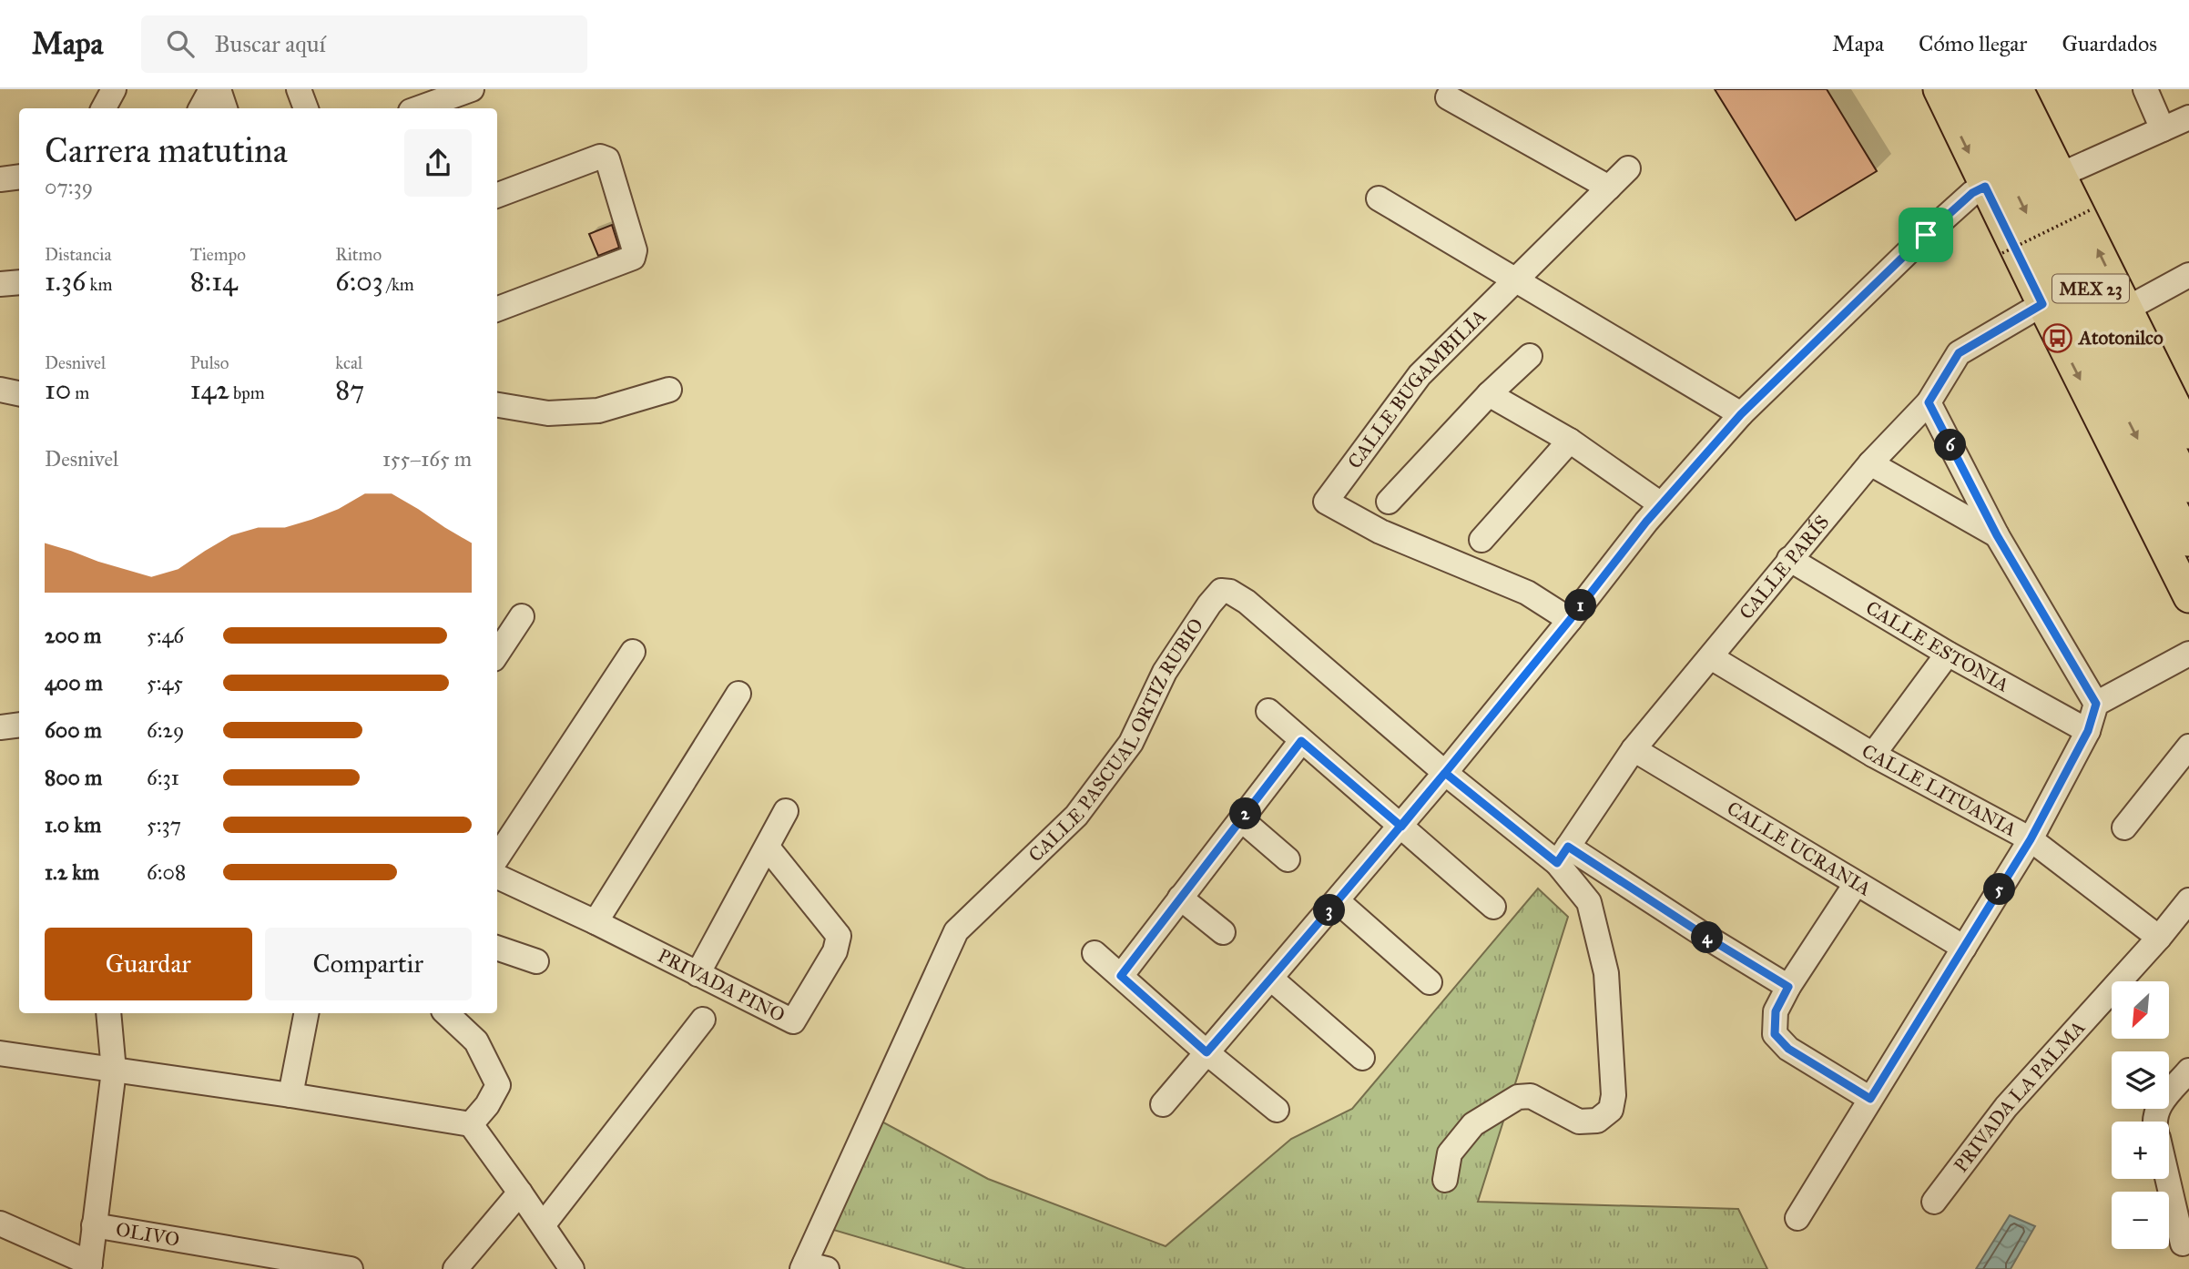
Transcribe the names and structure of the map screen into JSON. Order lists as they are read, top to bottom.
{
  "streets": {
    "main road": ["MEX 23"],
    "street": [
      "CALLE BUGAMBILIA",
      "CALLE PARÍS",
      "CALLE ESTONIA",
      "CALLE PASCUAL ORTIZ RUBIO",
      "CALLE LITUANIA",
      "CALLE UCRANIA",
      "PRIVADA PINO",
      "PRIVADA LA PALMA",
      "OLIVO"
    ]
  },
  "crossings": [
    ["CALLE PARÍS", "CALLE ESTONIA"],
    ["CALLE PARÍS", "CALLE PASCUAL ORTIZ RUBIO"],
    ["CALLE PARÍS", "CALLE LITUANIA"],
    ["CALLE PARÍS", "CALLE UCRANIA"],
    ["CALLE LITUANIA", "PRIVADA LA PALMA"]
  ],
  "places": {
    "bus stop": ["Atotonilco"]
  },
  "north": "bottom left",
  "page": {
    "header": "Mapa",
    "search": "Buscar aquí",
    "nav": ["Mapa", "Cómo llegar", "Guardados"],
    "heading": ["Carrera matutina", "07:39"],
    "stats": [
      ["Distancia", "1.36 km"],
      ["Tiempo", "8:14"],
      ["Ritmo", "6:03 /km"],
      ["Desnivel", "10 m"],
      ["Pulso", "142 bpm"],
      ["kcal", "87"]
    ],
    "pins": [
      "6",
      "1",
      "2",
      "5",
      "3",
      "4"
    ],
    "chart": ["Desnivel", "155–165 m"],
    "list": [
      {
        "name": "200 m",
        "note": "5:46"
      },
      {
        "name": "400 m",
        "note": "5:45"
      },
      {
        "name": "600 m",
        "note": "6:29"
      },
      {
        "name": "800 m",
        "note": "6:31"
      },
      {
        "name": "1.0 km",
        "note": "5:37"
      },
      {
        "name": "1.2 km",
        "note": "6:08"
      }
    ],
    "buttons": ["Guardar", "Compartir"],
    "map_buttons": ["+", "−"]
  }
}
